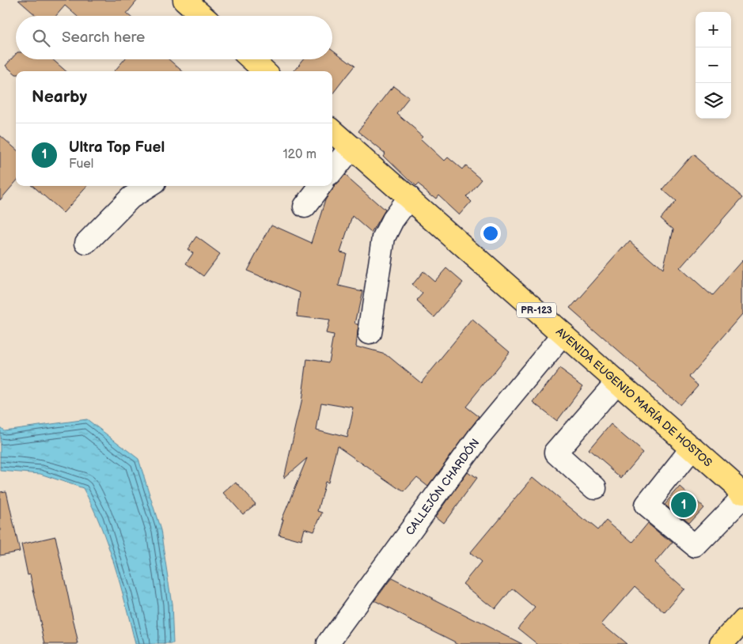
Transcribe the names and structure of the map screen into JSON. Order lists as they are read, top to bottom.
{
  "streets": {
    "main road": ["PR-123", "AVENIDA EUGENIO MARÍA DE HOSTOS"],
    "street": ["CALLEJÓN CHARDÓN"]
  },
  "crossings": [
    ["AVENIDA EUGENIO MARÍA DE HOSTOS", "CALLEJÓN CHARDÓN"]
  ],
  "page": {
    "map_buttons": ["+", "−"],
    "search": "Search here",
    "heading": "Nearby",
    "list": [
      {
        "mark": "1",
        "name": "Ultra Top Fuel",
        "note": "Fuel",
        "value": "120 m"
      }
    ],
    "pins": "1"
  }
}
